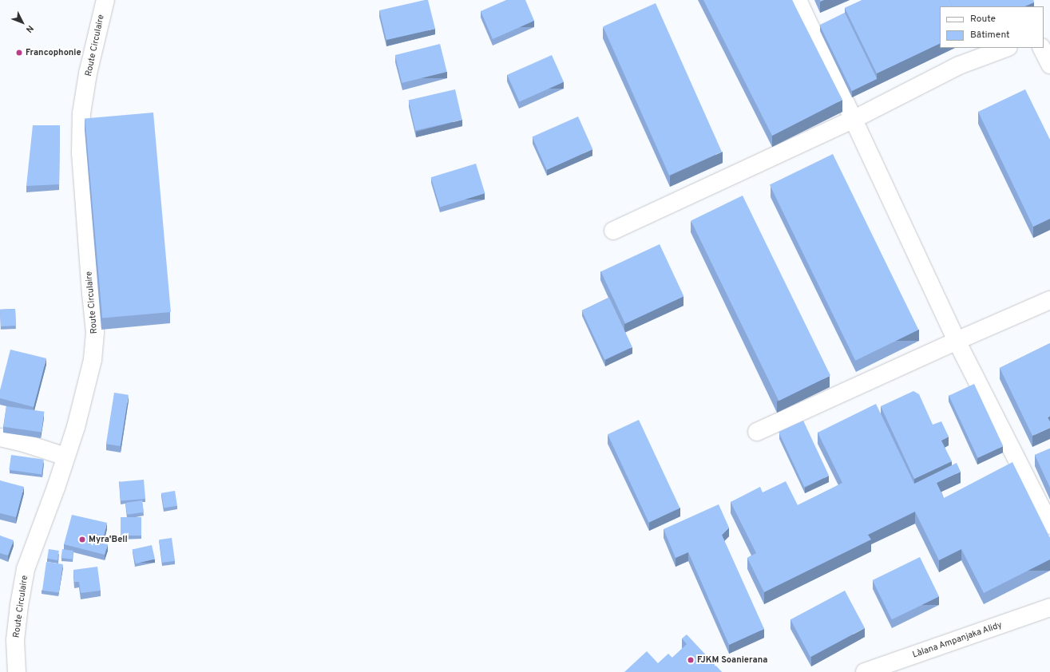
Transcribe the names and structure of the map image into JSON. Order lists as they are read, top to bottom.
{
  "streets": {
    "street": ["Route Circulaire", "Làlana Ampanjaka Alidy"]
  },
  "places": ["Francophonie", "Myra'Bell", "FJKM Soanierana"],
  "legend": ["Route", "Bâtiment"],
  "north": "bottom right"
}
